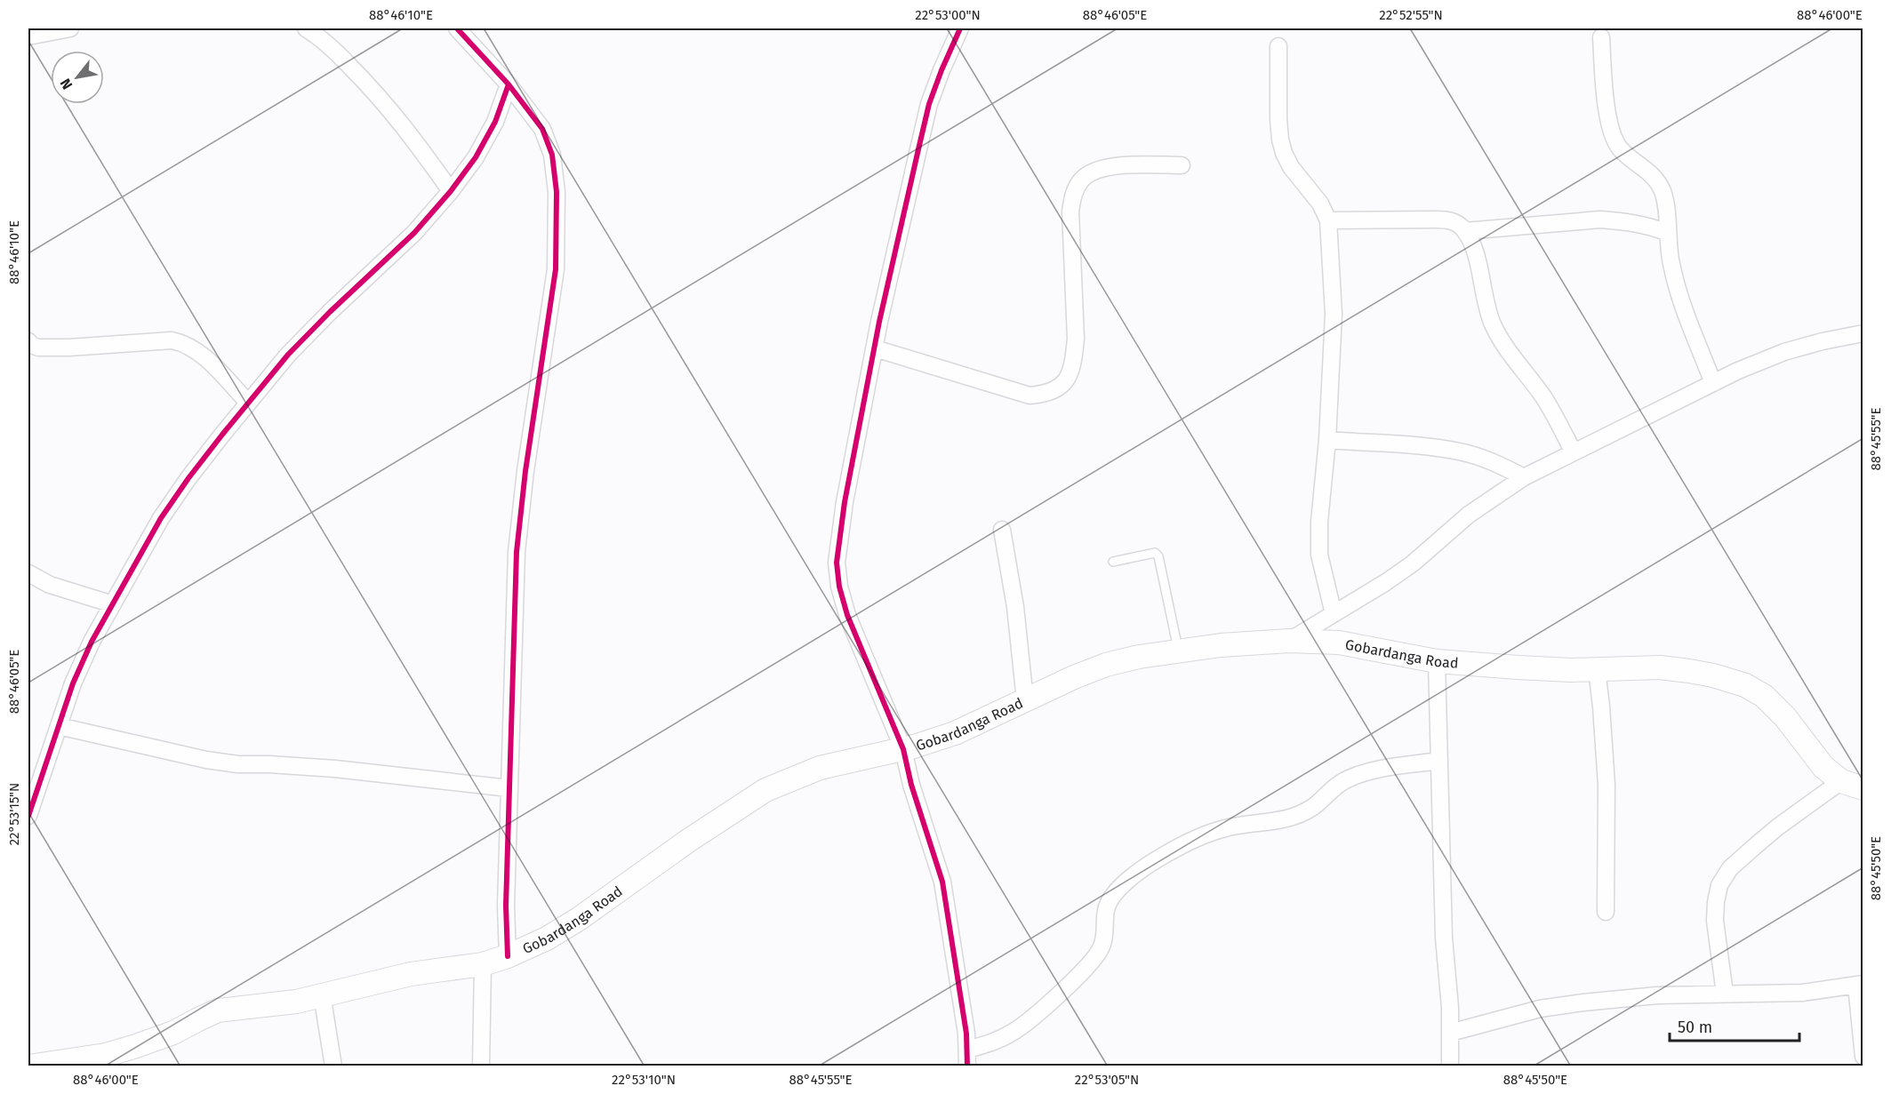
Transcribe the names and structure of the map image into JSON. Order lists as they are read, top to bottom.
{
  "streets": {
    "main road": ["Gobardanga Road"]
  },
  "scale_bar": "50 m",
  "north": "bottom left",
  "coordinates": [
    "88°46'10\"E",
    "22°53'00\"N",
    "88°46'05\"E",
    "22°52'55\"N",
    "88°46'00\"E",
    "88°45'55\"E",
    "22°53'15\"N",
    "88°45'50\"E",
    "22°53'10\"N",
    "22°53'05\"N"
  ]
}
